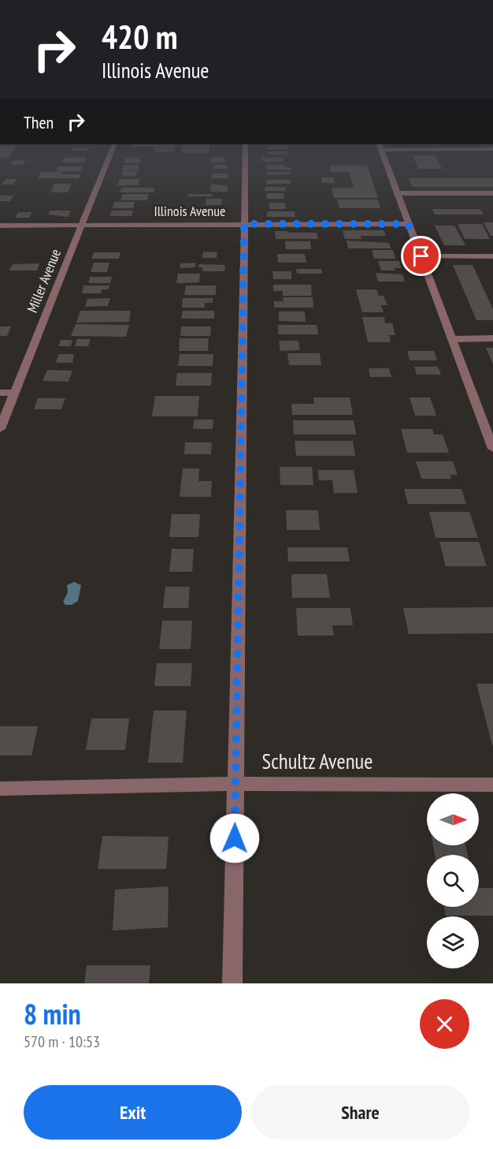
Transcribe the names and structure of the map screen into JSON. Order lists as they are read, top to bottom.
{
  "streets": {
    "street": ["Illinois Avenue", "Miller Avenue", "Schultz Avenue"]
  },
  "crossings": [
    ["Illinois Avenue", "Miller Avenue"]
  ],
  "north": "right",
  "page": {
    "turn": ["420 m", "Illinois Avenue"],
    "then": "Then",
    "heading": ["8 min", "570 m · 10:53"],
    "buttons": ["Exit", "Share"]
  }
}
